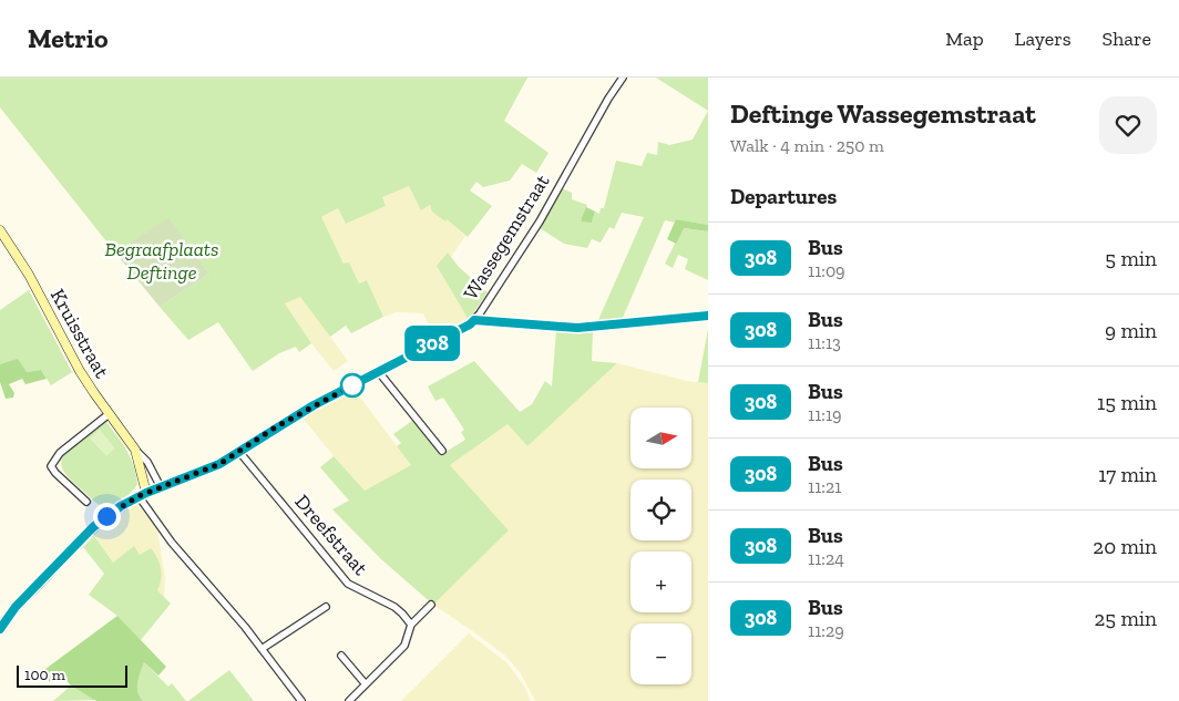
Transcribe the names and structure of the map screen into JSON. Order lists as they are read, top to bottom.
{
  "streets": {
    "street": ["Wassegemstraat", "Kruisstraat", "Dreefstraat"]
  },
  "crossings": [
    ["Wassegemstraat", "Kruisstraat"],
    ["Wassegemstraat", "Dreefstraat"]
  ],
  "parks": ["Begraafplaats Deftinge"],
  "lines": ["bus line 308"],
  "scale_bar": "100 m",
  "north": "right",
  "page": {
    "header": "Metrio",
    "nav": ["Map", "Layers", "Share"],
    "on_map": "308",
    "heading": [
      ["Deftinge Wassegemstraat", "Walk · 4 min · 250 m"],
      "Departures"
    ],
    "list": [
      {
        "mark": "308",
        "name": "Bus",
        "note": "11:09",
        "value": "5 min"
      },
      {
        "mark": "308",
        "name": "Bus",
        "note": "11:13",
        "value": "9 min"
      },
      {
        "mark": "308",
        "name": "Bus",
        "note": "11:19",
        "value": "15 min"
      },
      {
        "mark": "308",
        "name": "Bus",
        "note": "11:21",
        "value": "17 min"
      },
      {
        "mark": "308",
        "name": "Bus",
        "note": "11:24",
        "value": "20 min"
      },
      {
        "mark": "308",
        "name": "Bus",
        "note": "11:29",
        "value": "25 min"
      }
    ],
    "map_buttons": ["+", "−"],
    "scale": "100 m"
  }
}
